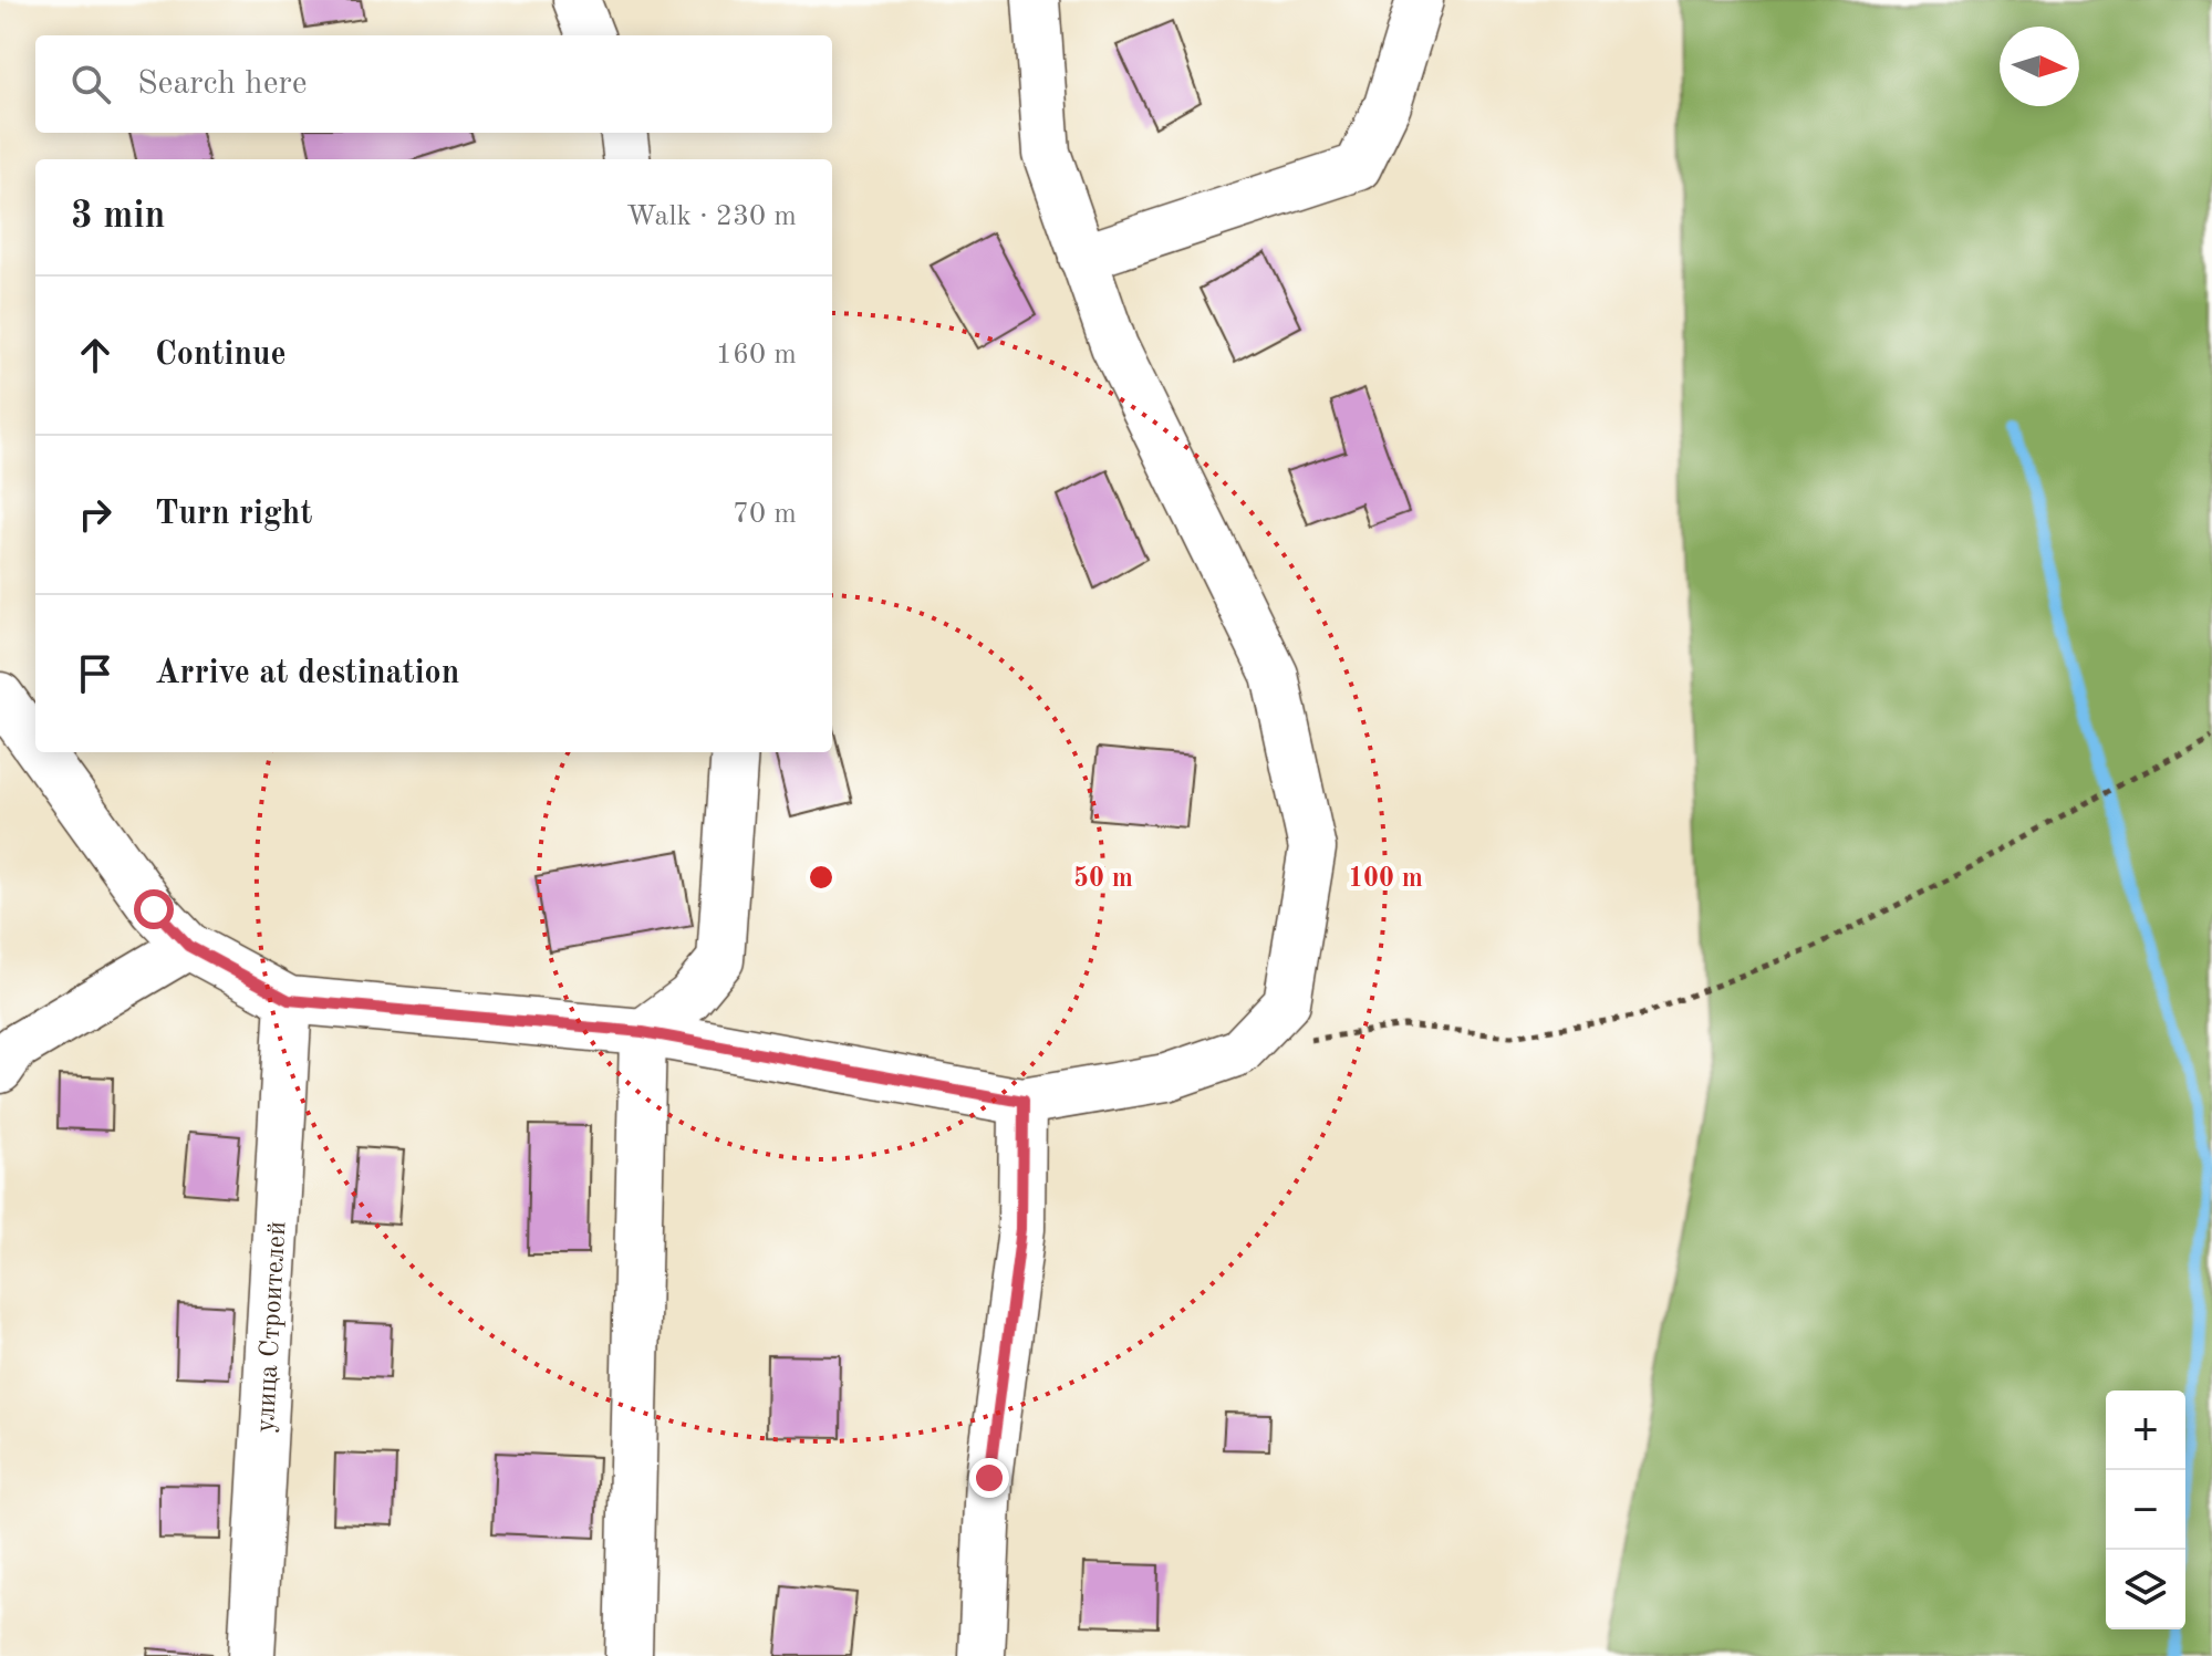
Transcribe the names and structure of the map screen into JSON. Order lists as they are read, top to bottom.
{
  "streets": {
    "street": ["улица Строителей"]
  },
  "north": "right",
  "page": {
    "search": "Search here",
    "heading": ["3 min", "Walk · 230 m"],
    "list": [
      ["Continue", "160 m"],
      ["Turn right", "70 m"],
      "Arrive at destination"
    ],
    "map_buttons": ["+", "−"]
  },
  "rings": ["50 m", "100 m"]
}
